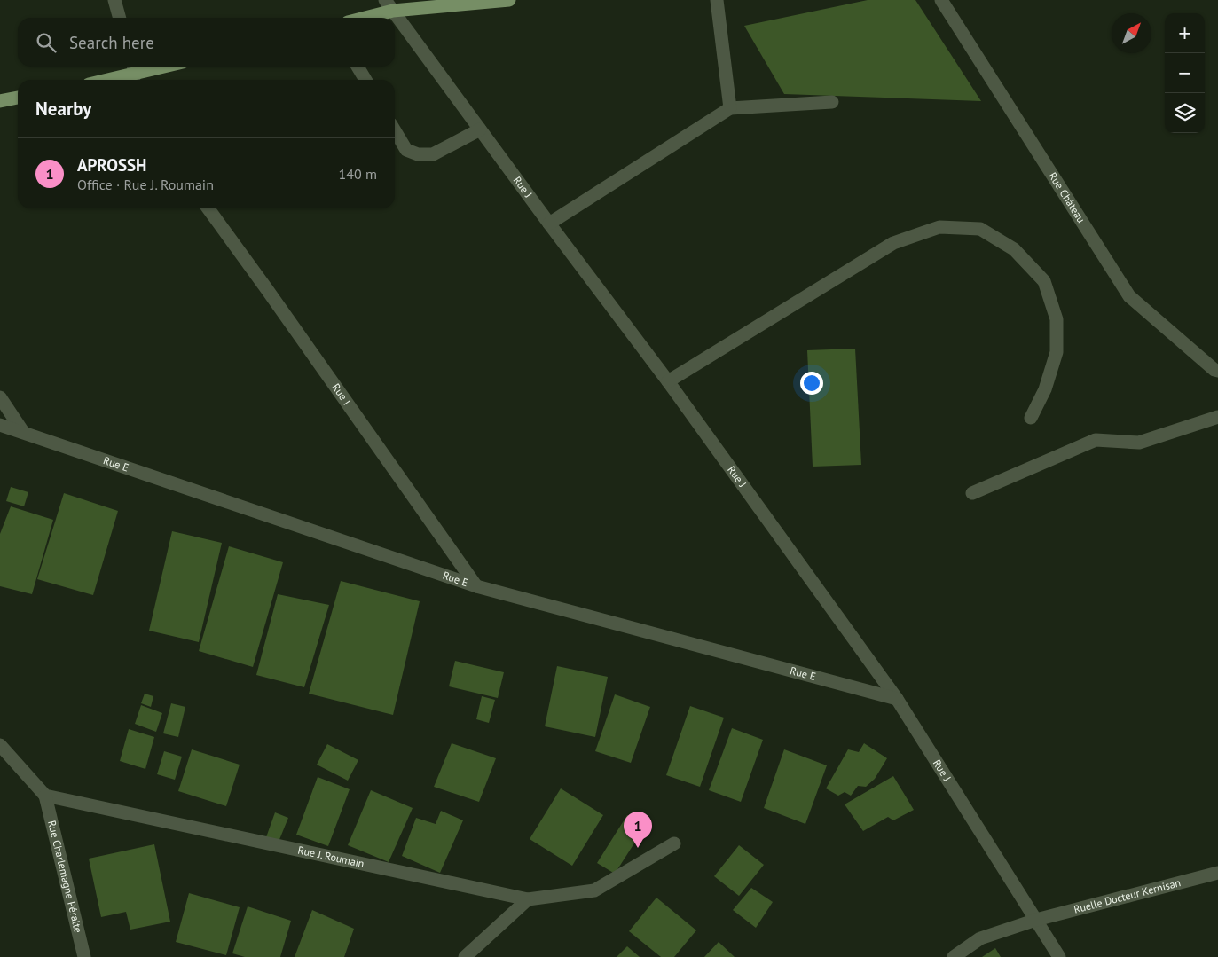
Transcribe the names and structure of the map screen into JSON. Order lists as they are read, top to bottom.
{
  "streets": {
    "street": [
      "Rue J",
      "Rue Château",
      "Rue I",
      "Rue E",
      "Rue J. Roumain",
      "Rue Charlemagne Péralte",
      "Ruelle Docteur Kernisan"
    ]
  },
  "crossings": [
    ["Rue J", "Rue E"],
    ["Rue J", "Ruelle Docteur Kernisan"],
    ["Rue I", "Rue E"],
    ["Rue J. Roumain", "Rue Charlemagne Péralte"]
  ],
  "north": "top right",
  "page": {
    "map_buttons": ["+", "−"],
    "search": "Search here",
    "heading": "Nearby",
    "list": [
      {
        "mark": "1",
        "name": "APROSSH",
        "note": "Office · Rue J. Roumain",
        "value": "140 m"
      }
    ],
    "pins": "1"
  }
}
